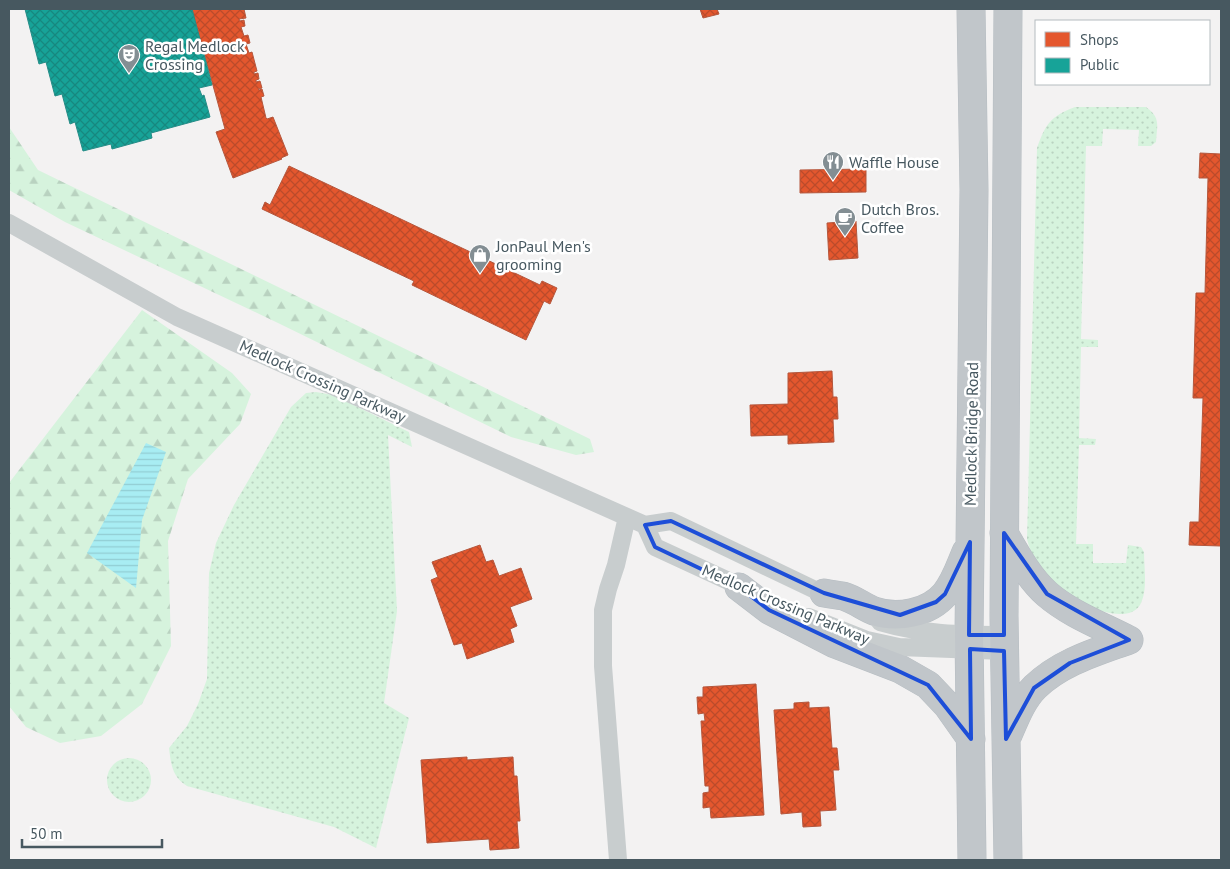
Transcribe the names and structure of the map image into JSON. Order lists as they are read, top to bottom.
{
  "streets": {
    "highway": ["Medlock Bridge Road"],
    "street": ["Medlock Crossing Parkway"]
  },
  "crossings": [
    ["Medlock Crossing Parkway", "Medlock Bridge Road"]
  ],
  "places": {
    "theatre": ["Regal Medlock Crossing"],
    "restaurant": ["Waffle House"],
    "cafe": ["Dutch Bros. Coffee"],
    "shop": ["JonPaul Men's grooming"]
  },
  "legend": ["Shops", "Public"],
  "scale_bar": "50 m"
}
